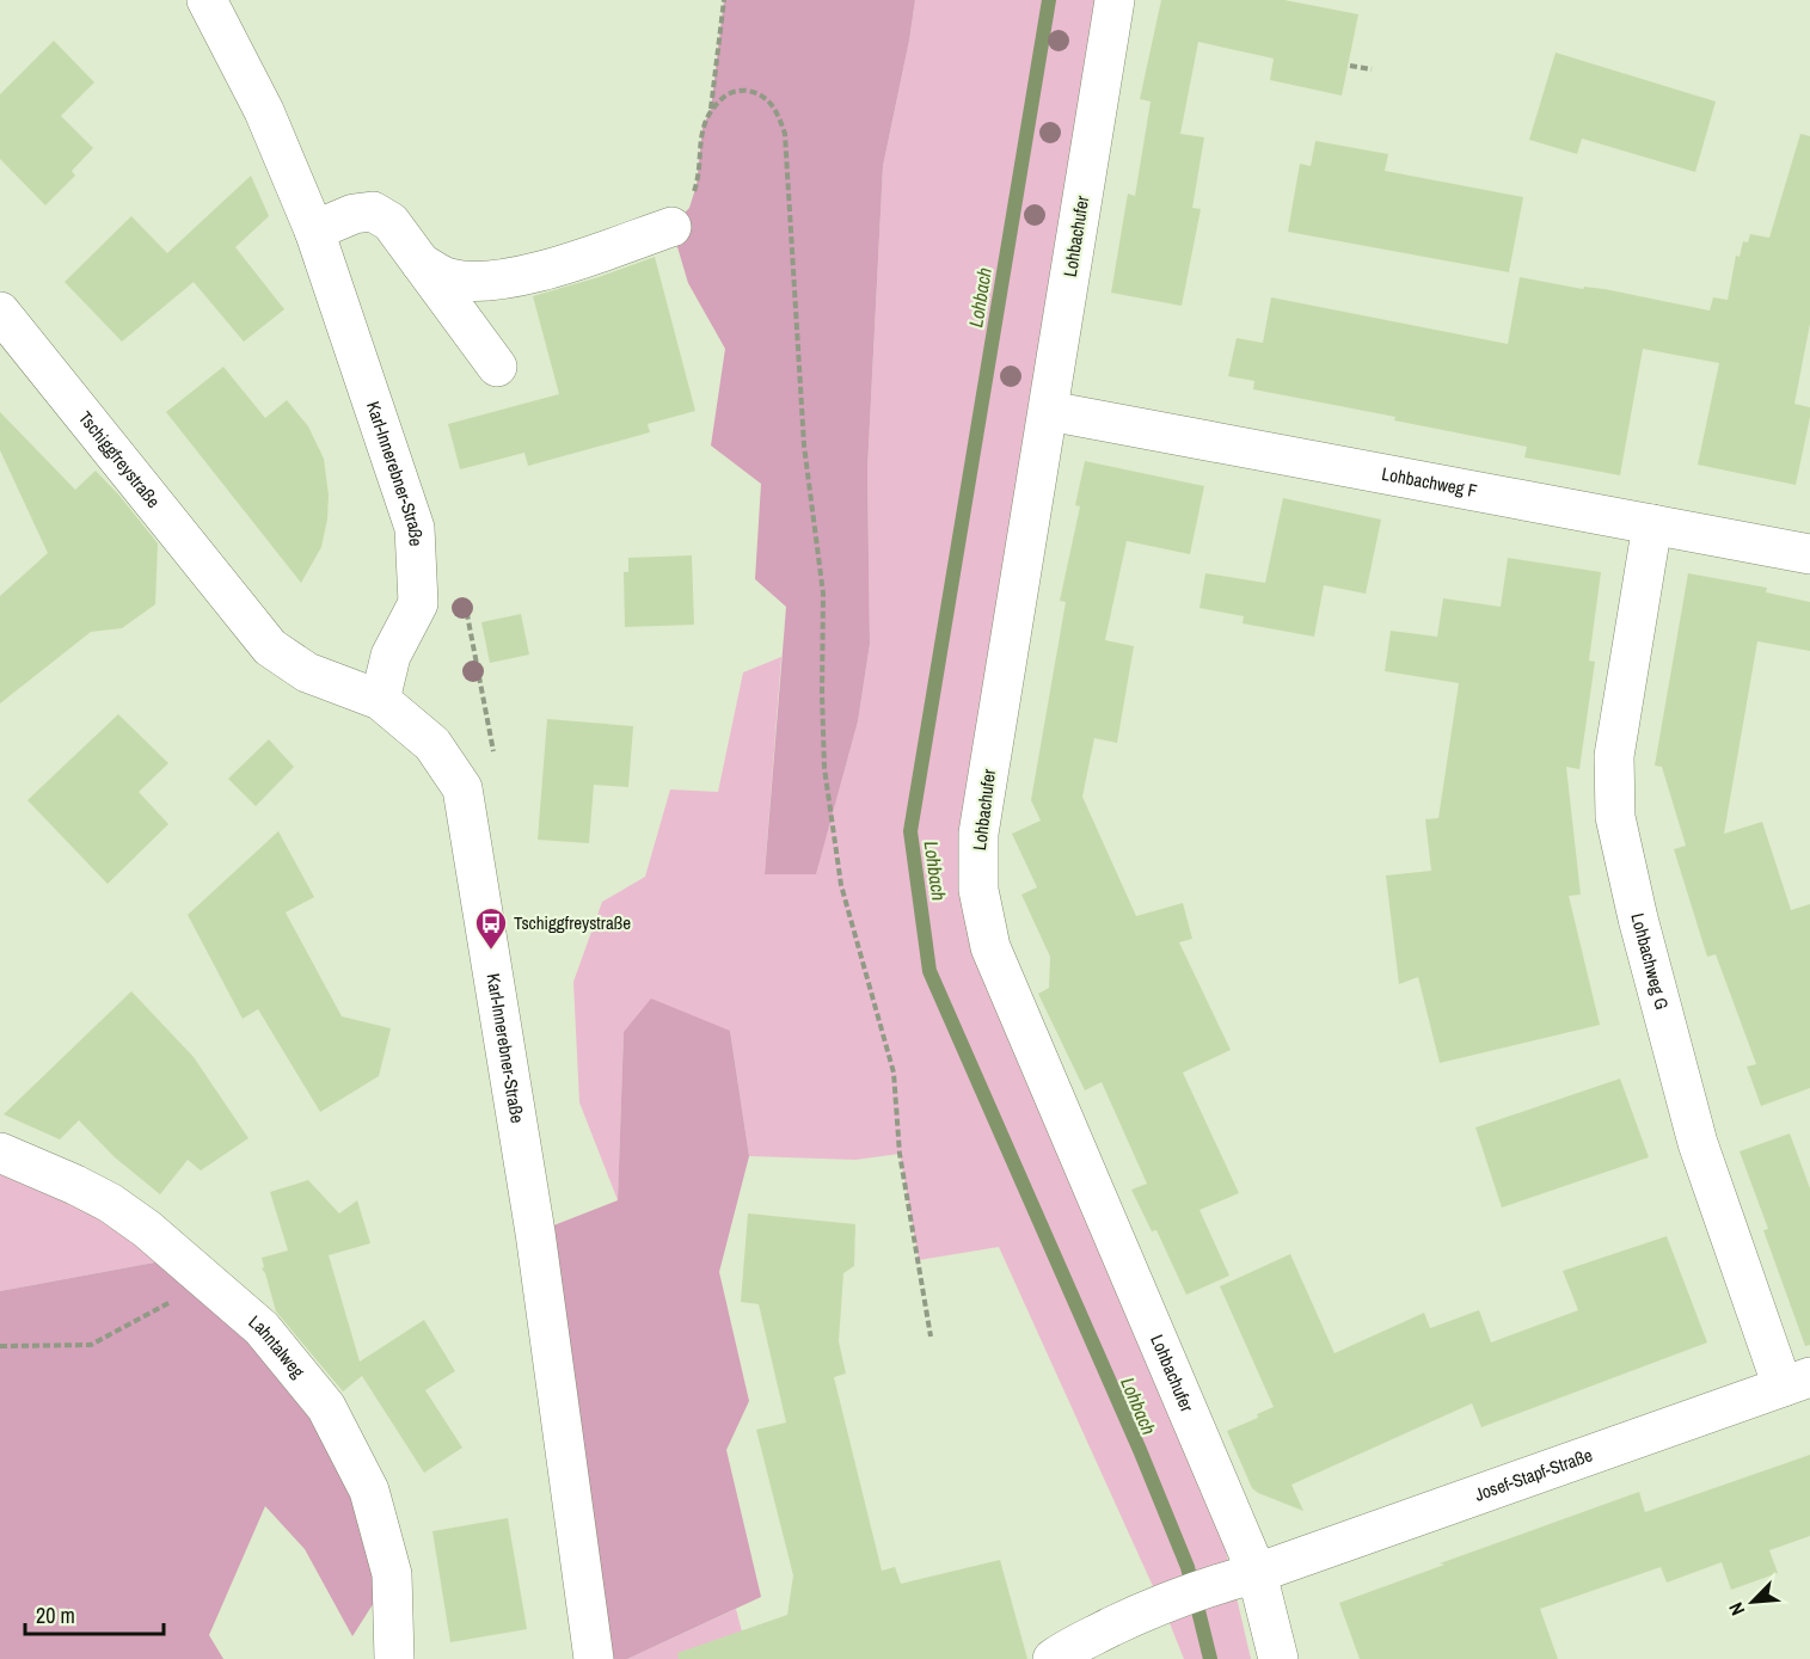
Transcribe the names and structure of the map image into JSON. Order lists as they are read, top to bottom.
{
  "streets": {
    "street": [
      "Lohbachufer",
      "Tschiggfreystraße",
      "Karl-Innerebner-Straße",
      "Lohbachweg F",
      "Lohbachweg G",
      "Lahntalweg",
      "Josef-Stapf-Straße"
    ]
  },
  "crossings": [
    ["Lohbachufer", "Lohbachweg F"],
    ["Lohbachufer", "Josef-Stapf-Straße"],
    ["Tschiggfreystraße", "Karl-Innerebner-Straße"],
    ["Lohbachweg F", "Lohbachweg G"],
    ["Lohbachweg G", "Josef-Stapf-Straße"]
  ],
  "water": ["Lohbach"],
  "places": {
    "bus stop": ["Tschiggfreystraße"]
  },
  "scale_bar": "20 m",
  "north": "bottom left"
}
